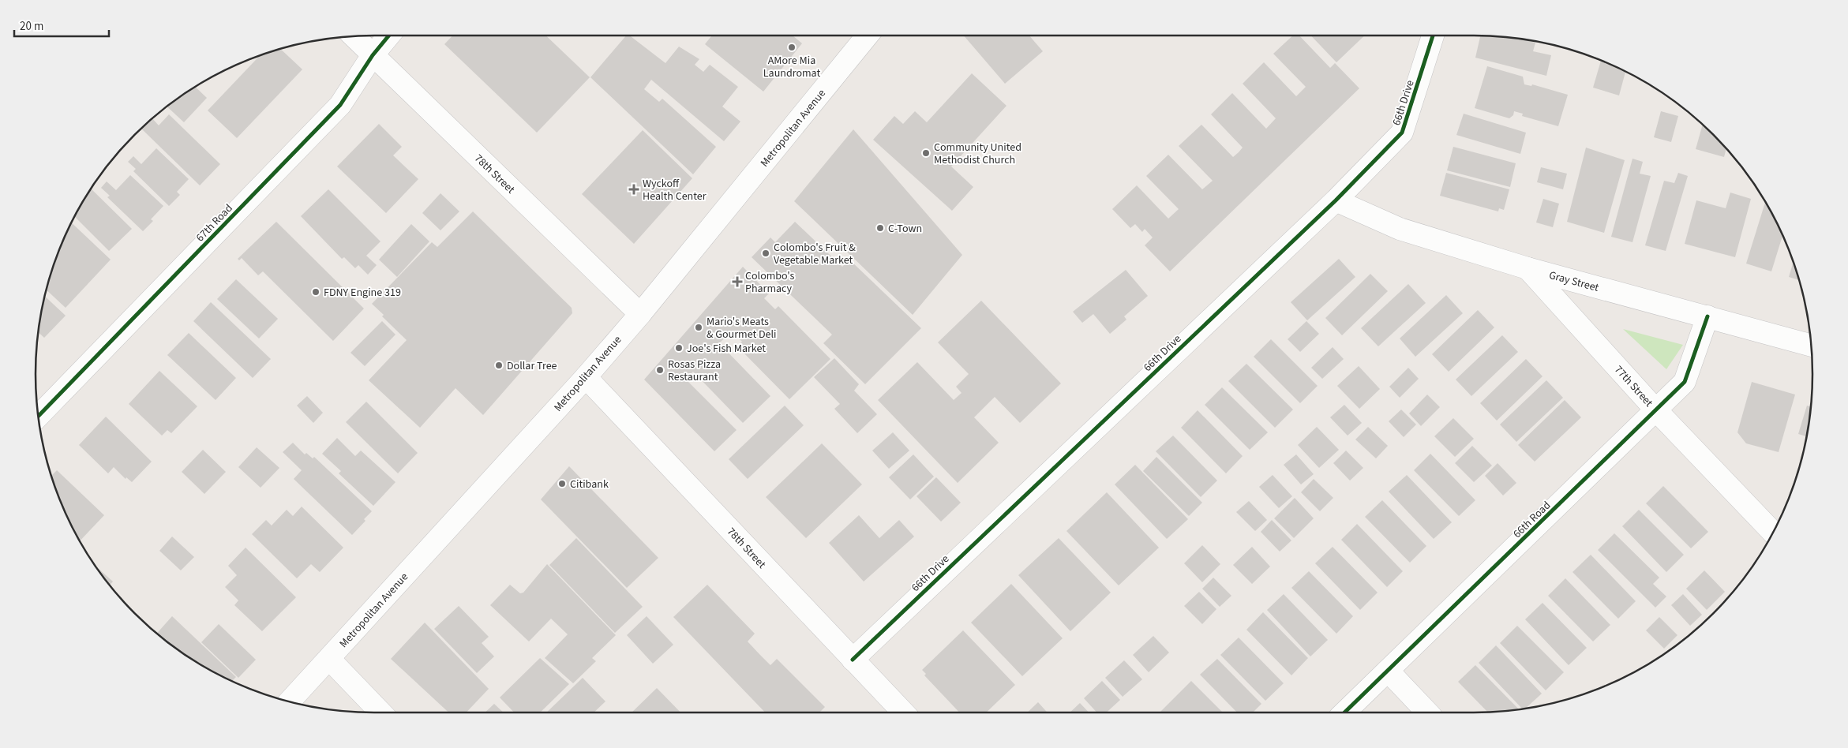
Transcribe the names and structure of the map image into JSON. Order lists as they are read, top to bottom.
{
  "streets": {
    "street": [
      "66th Drive",
      "Metropolitan Avenue",
      "78th Street",
      "67th Road",
      "Gray Street",
      "77th Street",
      "66th Road"
    ]
  },
  "crossings": [
    ["66th Drive", "78th Street"],
    ["66th Drive", "Gray Street"],
    ["Metropolitan Avenue", "78th Street"],
    ["78th Street", "67th Road"],
    ["Gray Street", "77th Street"],
    ["Gray Street", "66th Road"],
    ["77th Street", "66th Road"]
  ],
  "places": {
    "other": [
      "AMore Mia Laundromat",
      "Community United Methodist Church",
      "C-Town",
      "Colombo's Fruit & Vegetable Market",
      "FDNY Engine 319",
      "Mario's Meats & Gourmet Deli",
      "Joe's Fish Market",
      "Dollar Tree",
      "Rosas Pizza Restaurant",
      "Citibank"
    ],
    "health": ["Wyckoff Health Center", "Colombo's Pharmacy"]
  },
  "scale_bar": "20 m"
}
